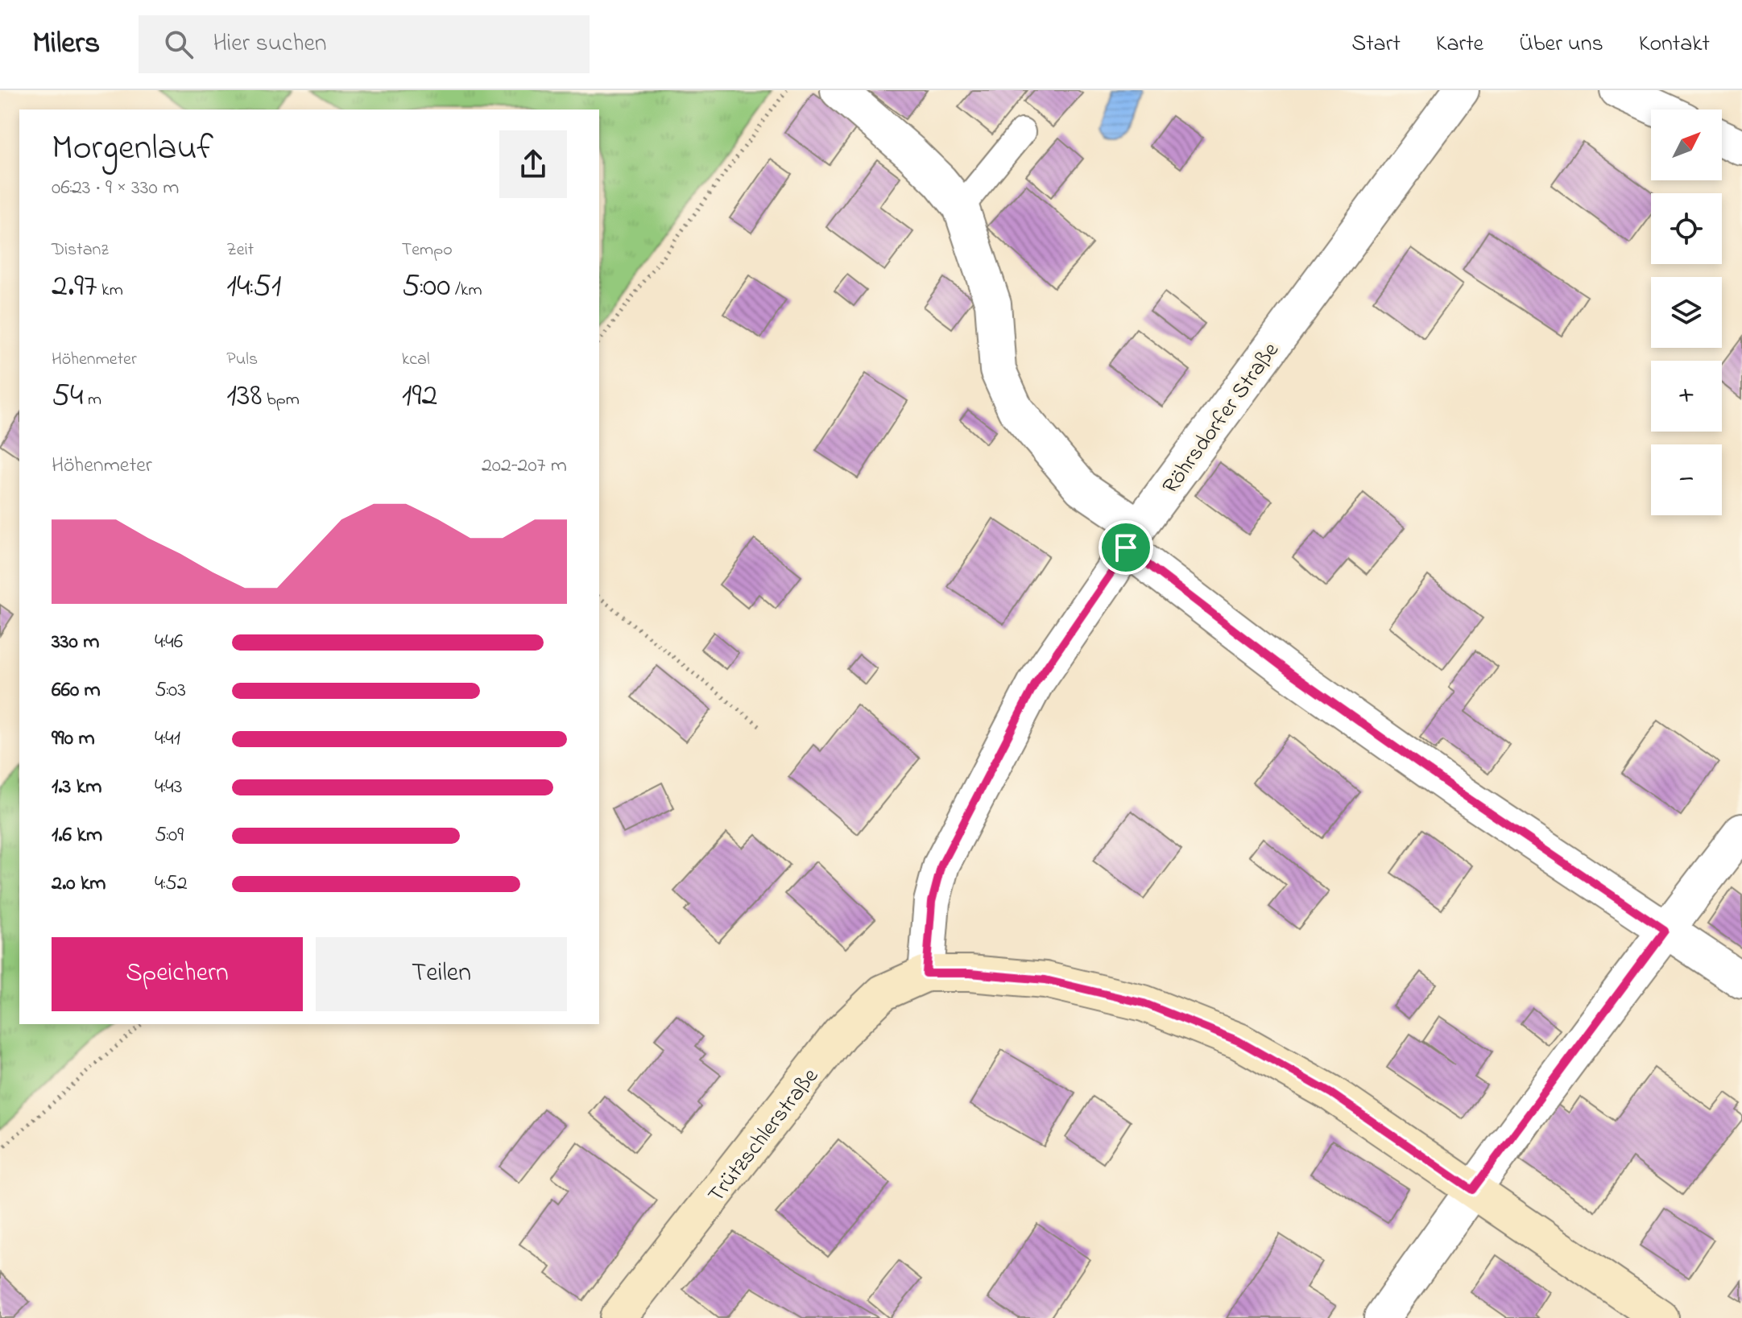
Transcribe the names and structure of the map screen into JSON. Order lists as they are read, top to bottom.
{
  "streets": {
    "street": ["Röhrsdorfer Straße", "Trützschlerstraße"]
  },
  "crossings": [
    ["Röhrsdorfer Straße", "Trützschlerstraße"]
  ],
  "north": "top right",
  "page": {
    "header": "Milers",
    "search": "Hier suchen",
    "nav": [
      "Start",
      "Karte",
      "Über uns",
      "Kontakt"
    ],
    "map_buttons": ["+", "−"],
    "heading": ["Morgenlauf", "06:23 · 9 × 330 m"],
    "stats": [
      ["Distanz", "2.97 km"],
      ["Zeit", "14:51"],
      ["Tempo", "5:00 /km"],
      ["Höhenmeter", "54 m"],
      ["Puls", "138 bpm"],
      ["kcal", "192"]
    ],
    "chart": ["Höhenmeter", "202–207 m"],
    "list": [
      {
        "name": "330 m",
        "note": "4:46"
      },
      {
        "name": "660 m",
        "note": "5:03"
      },
      {
        "name": "990 m",
        "note": "4:41"
      },
      {
        "name": "1.3 km",
        "note": "4:43"
      },
      {
        "name": "1.6 km",
        "note": "5:09"
      },
      {
        "name": "2.0 km",
        "note": "4:52"
      }
    ],
    "buttons": ["Speichern", "Teilen"]
  }
}
